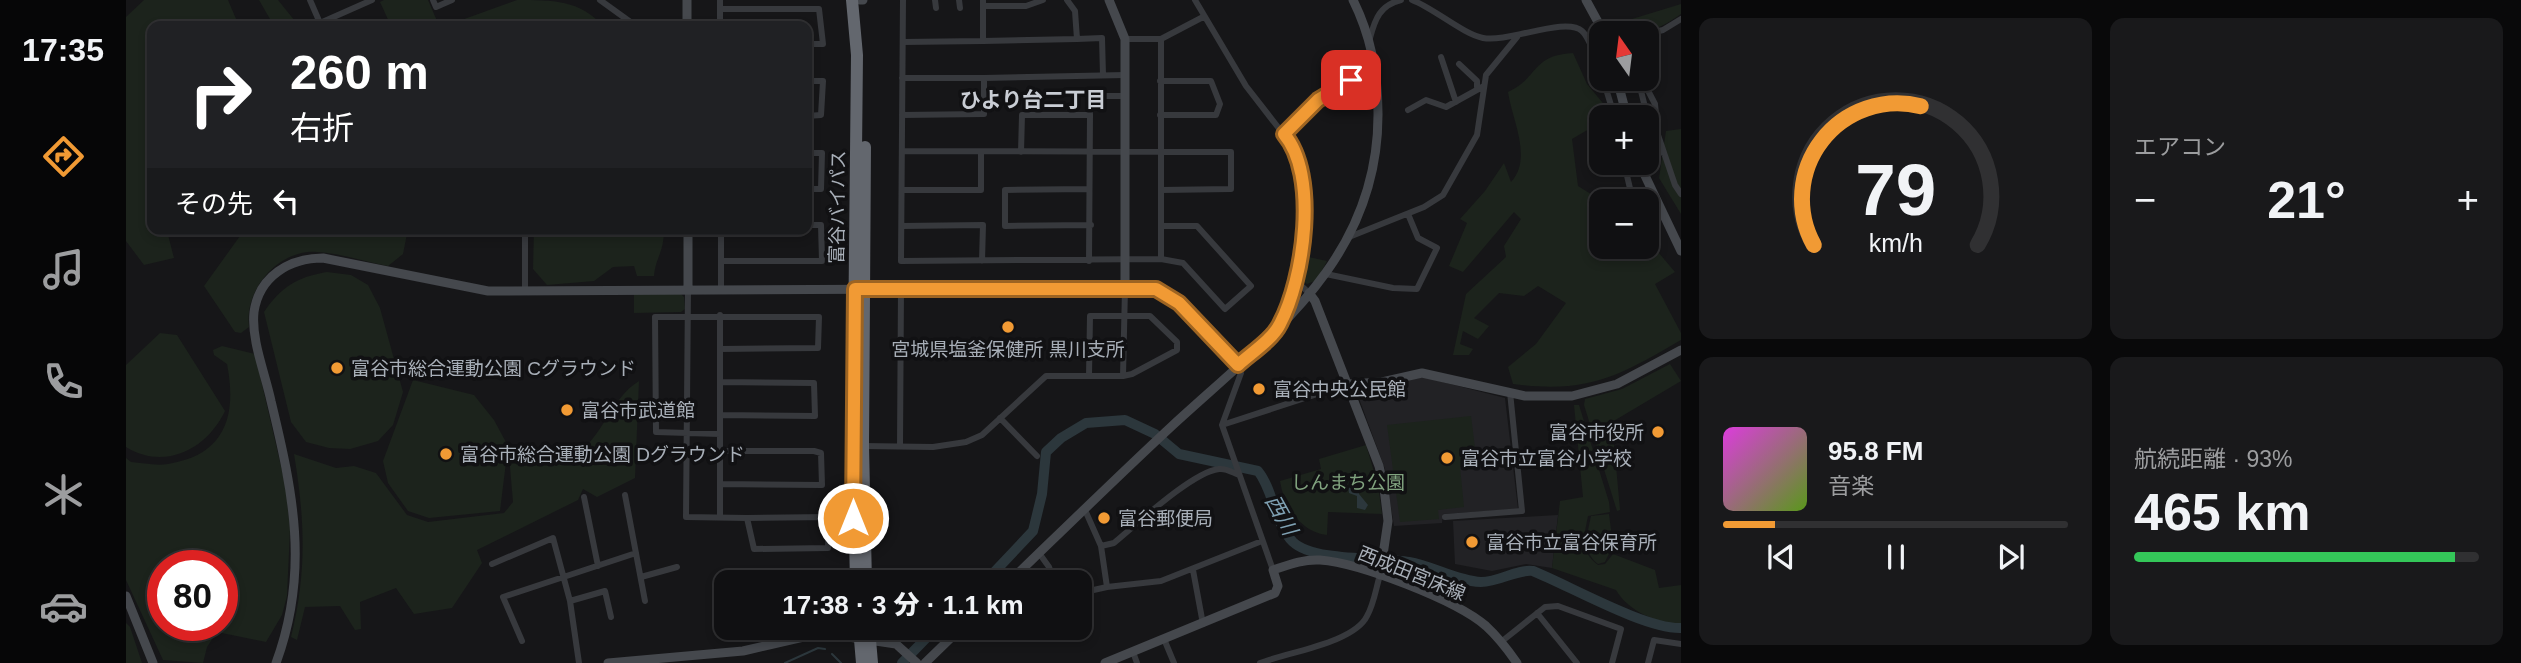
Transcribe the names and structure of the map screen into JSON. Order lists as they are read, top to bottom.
{
  "streets": {
    "highway": ["富谷バイパス"],
    "street": ["西成田宮床線"]
  },
  "districts": ["ひより台二丁目"],
  "water": ["西川"],
  "parks": ["しんまち公園"],
  "places": [
    "宮城県塩釜保健所 黒川支所",
    "富谷市総合運動公園 Cグラウンド",
    "富谷中央公民館",
    "富谷市武道館",
    "富谷市役所",
    "富谷市総合運動公園 Dグラウンド",
    "富谷市立富谷小学校",
    "富谷郵便局",
    "富谷市立富谷保育所"
  ],
  "north": "top",
  "page": {
    "tabs": "17:35",
    "tile": [
      "エアコン",
      ["航続距離 · 93%", "465 km"]
    ],
    "map_buttons": ["+", "−"],
    "turn": ["260 m", "右折"],
    "then": "その先",
    "heat": ["−", "21°", "+"],
    "song": ["95.8 FM", "音楽"],
    "limit": "80",
    "trip": "17:38 · 3 分 · 1.1 km",
    "gauge": ["79", "km/h"]
  }
}
